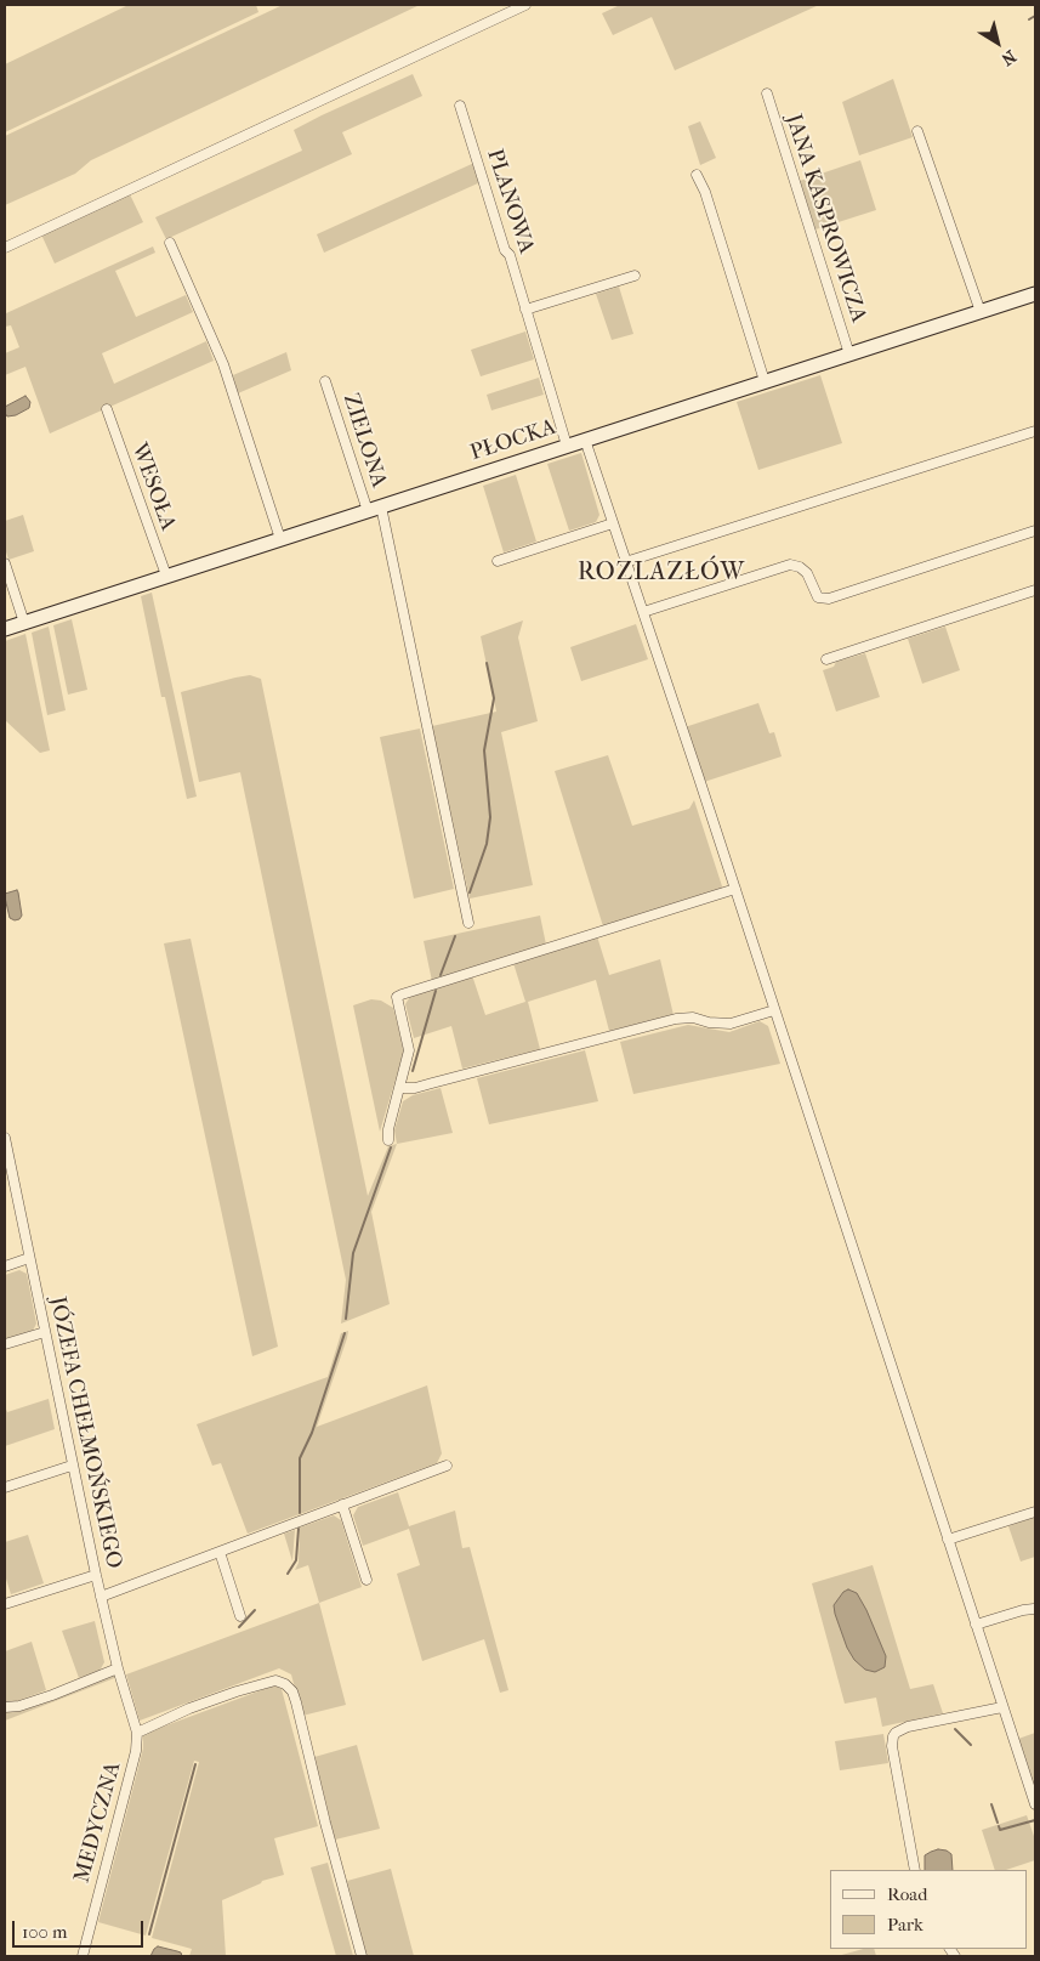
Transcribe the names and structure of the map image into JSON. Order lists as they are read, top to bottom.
{
  "streets": {
    "street": [
      "PLANOWA",
      "JANA KASPROWICZA",
      "ZIELONA",
      "PŁOCKA",
      "WESOŁA",
      "JÓZEFA CHEŁMOŃSKIEGO",
      "MEDYCZNA"
    ]
  },
  "crossings": [
    ["PLANOWA", "PŁOCKA"],
    ["JANA KASPROWICZA", "PŁOCKA"],
    ["ZIELONA", "PŁOCKA"],
    ["PŁOCKA", "WESOŁA"],
    ["JÓZEFA CHEŁMOŃSKIEGO", "MEDYCZNA"]
  ],
  "districts": ["ROZLAZŁÓW"],
  "legend": ["Road", "Park"],
  "scale_bar": "100 m",
  "north": "bottom right"
}
